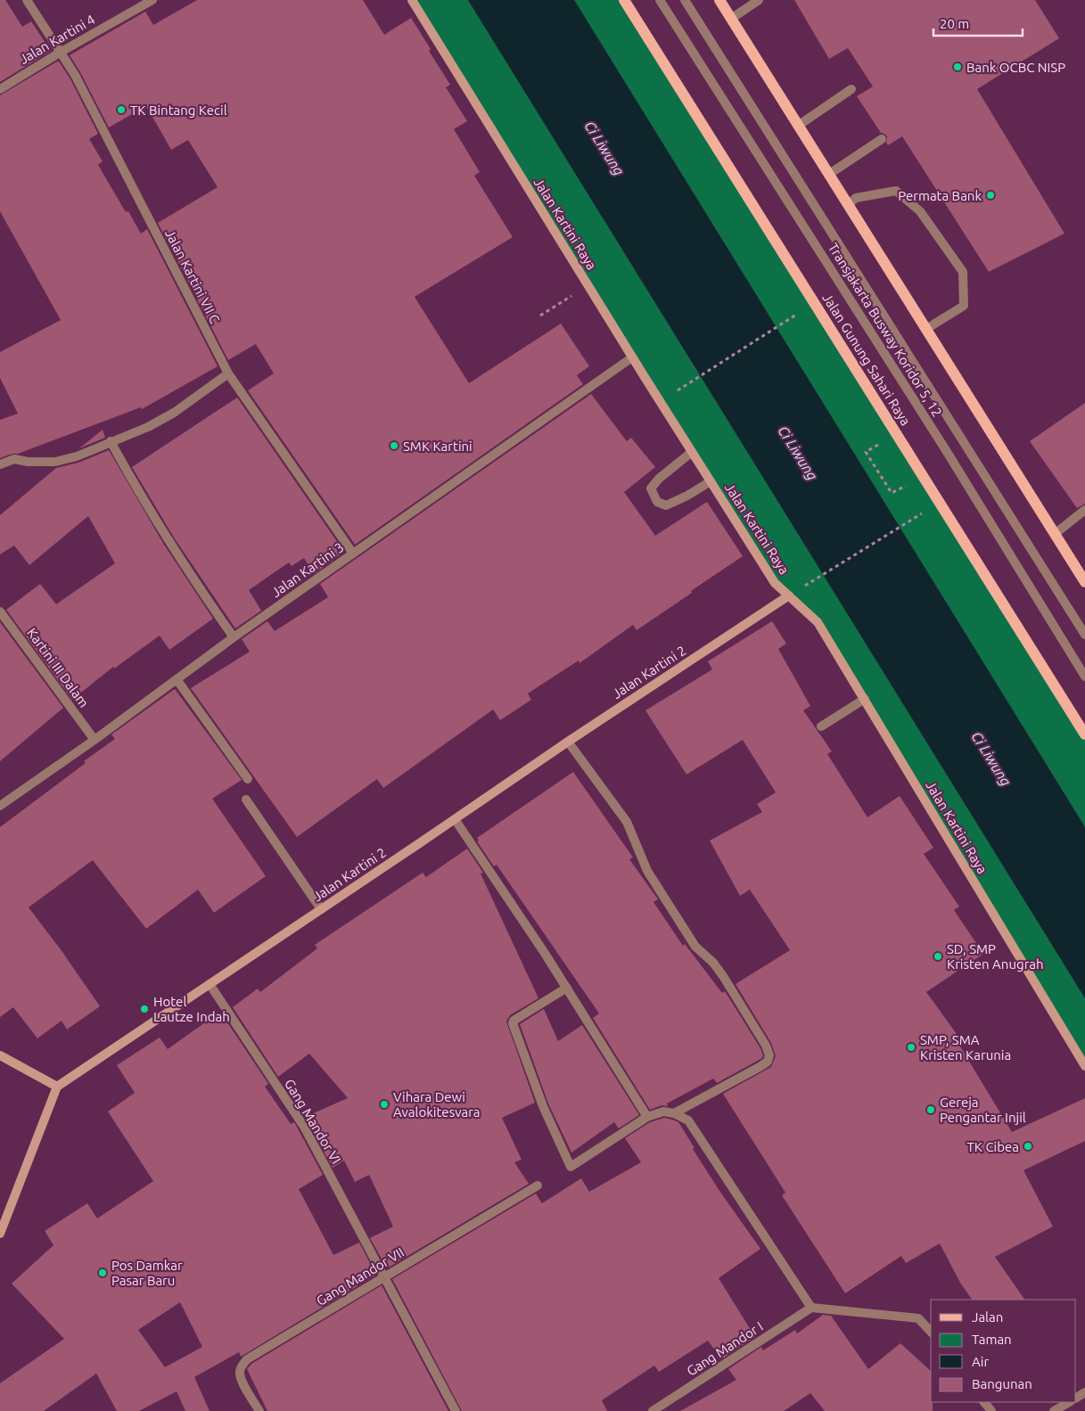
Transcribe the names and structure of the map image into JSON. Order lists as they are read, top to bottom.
{
  "streets": {
    "main road": ["Jalan Gunung Sahari Raya"],
    "street": [
      "Jalan Kartini 4",
      "Jalan Kartini Raya",
      "Jalan Kartini VII C",
      "Transjakarta Busway Koridor 5, 12",
      "Jalan Kartini 3",
      "Kartini III Dalam",
      "Jalan Kartini 2",
      "Gang Mandor VI",
      "Gang Mandor VII",
      "Gang Mandor I"
    ]
  },
  "crossings": [
    ["Jalan Kartini 4", "Jalan Kartini VII C"],
    ["Jalan Kartini Raya", "Jalan Kartini 3"],
    ["Jalan Kartini Raya", "Jalan Kartini 2"],
    ["Jalan Kartini VII C", "Jalan Kartini 3"],
    ["Jalan Kartini 3", "Kartini III Dalam"],
    ["Jalan Kartini 2", "Gang Mandor VI"],
    ["Gang Mandor VI", "Gang Mandor VII"]
  ],
  "water": ["Ci Liwung"],
  "places": [
    "Bank OCBC NISP",
    "TK Bintang Kecil",
    "Permata Bank",
    "SMK Kartini",
    "SD, SMP Kristen Anugrah",
    "Hotel Lautze Indah",
    "SMP, SMA Kristen Karunia",
    "Vihara Dewi Avalokitesvara",
    "Gereja Pengantar Injil",
    "TK Cibea",
    "Pos Damkar Pasar Baru"
  ],
  "legend": [
    "Jalan",
    "Taman",
    "Air",
    "Bangunan"
  ],
  "scale_bar": "20 m"
}
